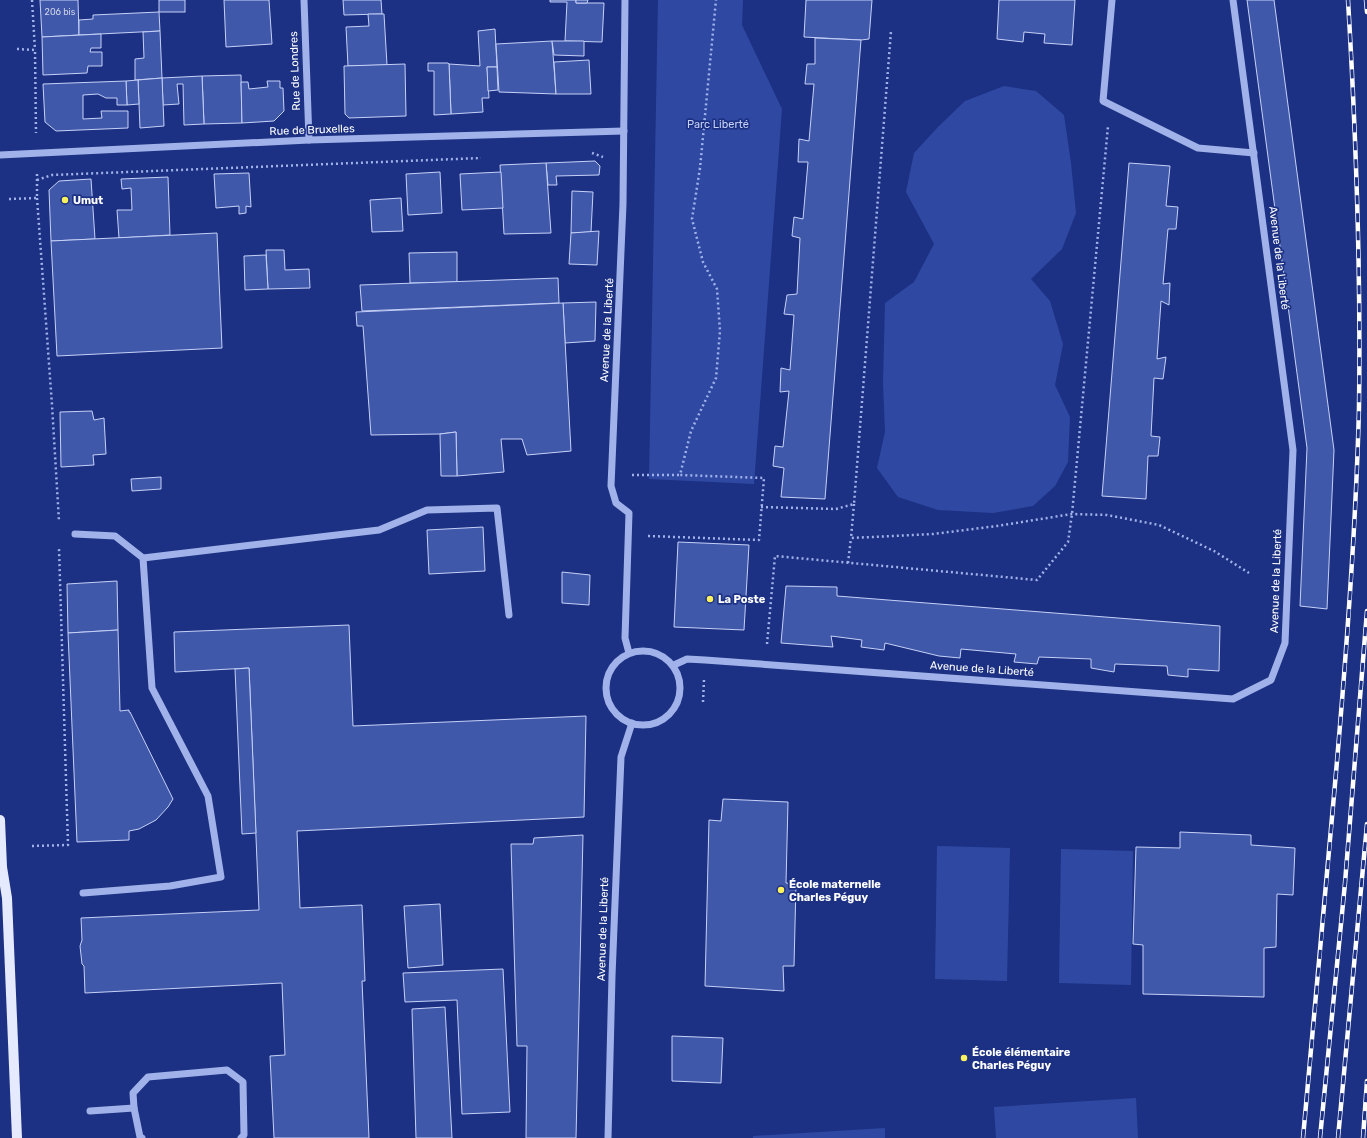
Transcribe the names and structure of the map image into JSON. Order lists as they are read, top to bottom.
{
  "streets": {
    "street": ["Rue de Londres", "Rue de Bruxelles", "Avenue de la Liberté"]
  },
  "crossings": [
    ["Rue de Londres", "Rue de Bruxelles"],
    ["Rue de Bruxelles", "Avenue de la Liberté"]
  ],
  "parks": ["Parc Liberté"],
  "places": [
    "Umut",
    "La Poste",
    "École maternelle Charles Péguy",
    "École élémentaire Charles Péguy"
  ],
  "house_numbers": ["206 bis"]
}
